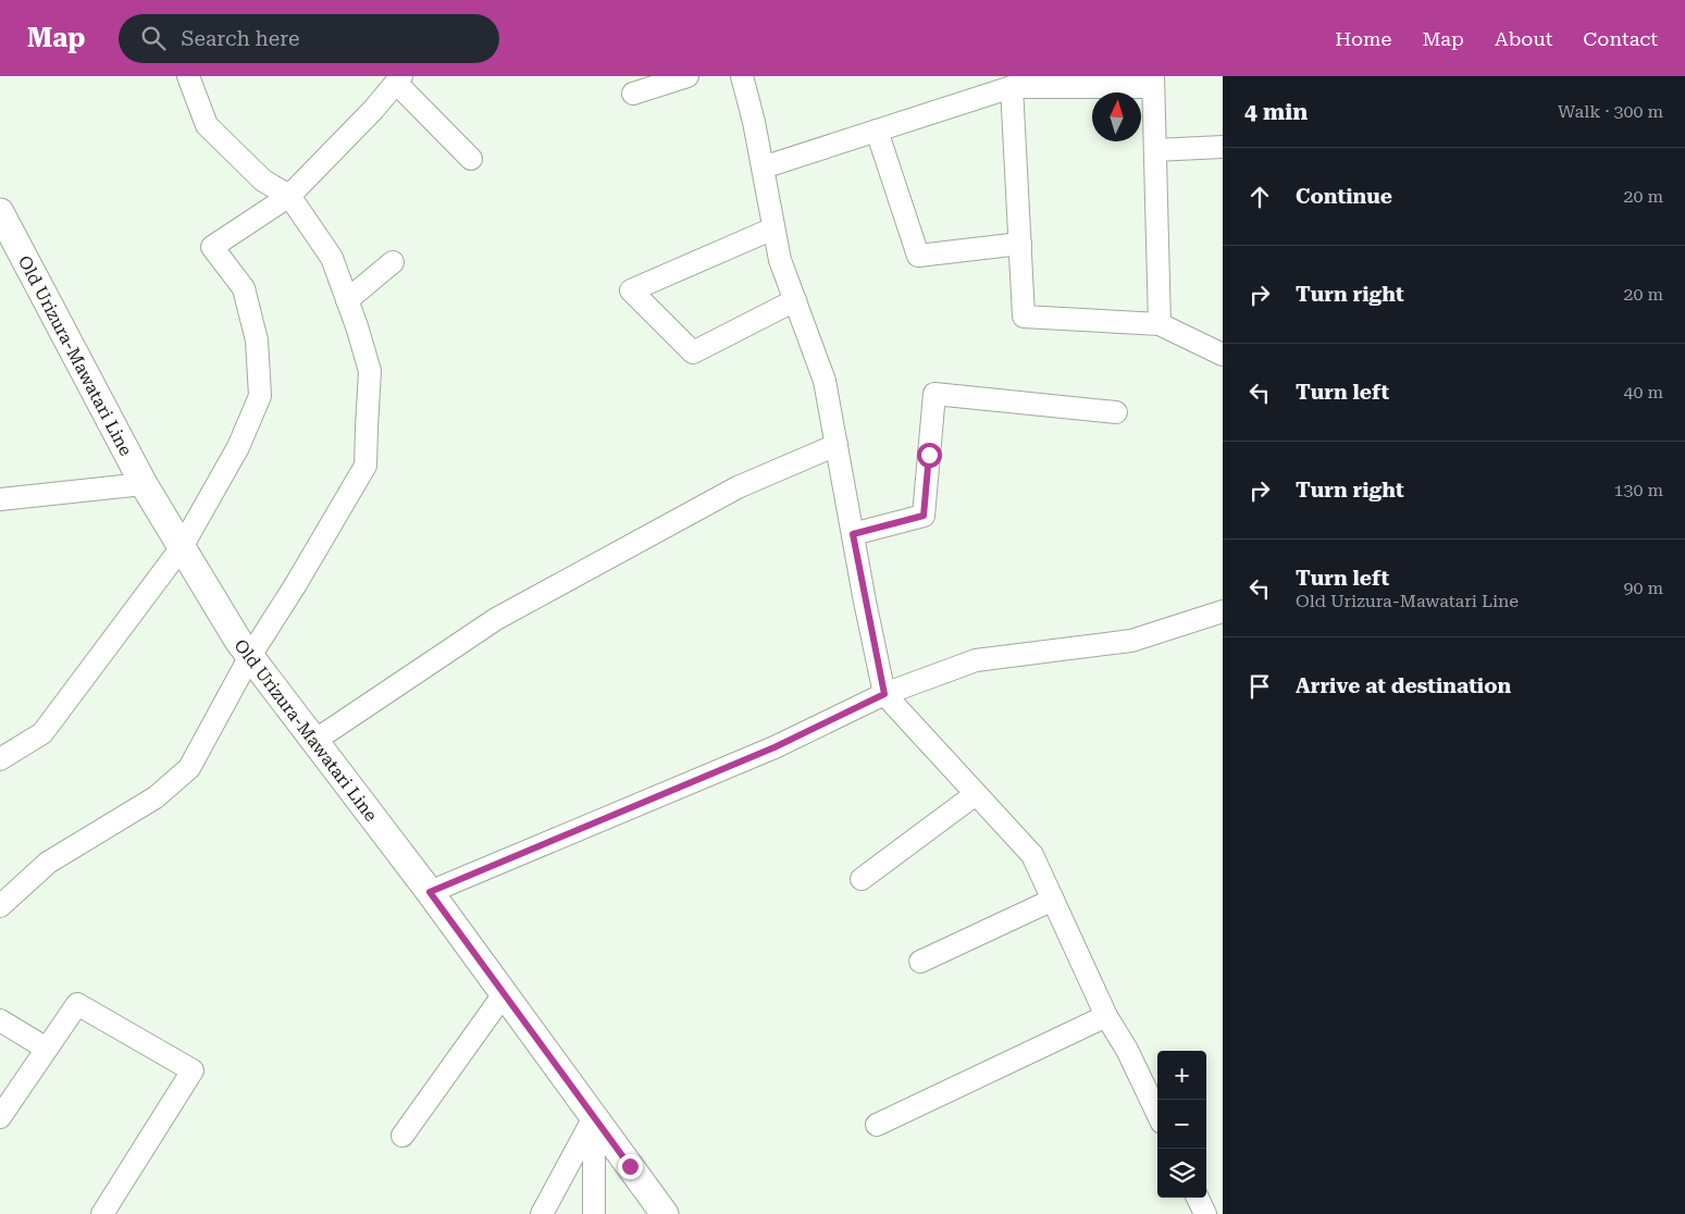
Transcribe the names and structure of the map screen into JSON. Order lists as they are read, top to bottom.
{
  "streets": {
    "street": ["Old Urizura-Mawatari Line"]
  },
  "north": "top",
  "page": {
    "header": "Map",
    "search": "Search here",
    "nav": [
      "Home",
      "Map",
      "About",
      "Contact"
    ],
    "heading": ["4 min", "Walk · 300 m"],
    "list": [
      ["Continue", "20 m"],
      ["Turn right", "20 m"],
      ["Turn left", "40 m"],
      ["Turn right", "130 m"],
      ["Turn left", "Old Urizura-Mawatari Line", "90 m"],
      "Arrive at destination"
    ],
    "map_buttons": ["+", "−"]
  }
}
